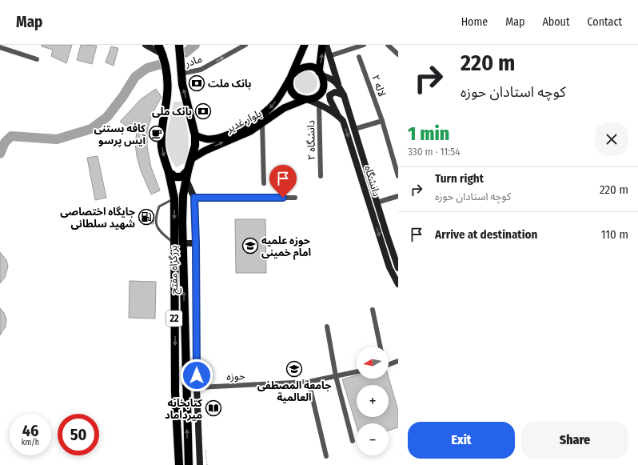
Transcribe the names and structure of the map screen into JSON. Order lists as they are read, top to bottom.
{
  "streets": {
    "highway": ["بزرگراه مفتح", "22"],
    "main road": ["بلوار غدیر", "دانشگاه"],
    "street": [
      "مادر",
      "۲ لاله",
      "دانشگاه ۲",
      "حوزه"
    ]
  },
  "crossings": [
    ["مادر", "22"],
    ["بلوار غدیر", "دانشگاه"],
    ["بلوار غدیر", "22"],
    ["دانشگاه ۲", "دانشگاه"],
    ["بزرگراه مفتح", "22"],
    ["بزرگراه مفتح", "حوزه"]
  ],
  "one_way": ["مادر"],
  "places": {
    "bank": ["بانک ملت", "بانک ملی"],
    "cafe": ["کافه بستنی آیس پرسو"],
    "fuel station": ["جایگاه اختصاصی شهید سلطانی"],
    "school or university": ["حوزه علمیه امام خمینی", "جامعة المصطفی العالمیة"],
    "library": ["کتابخانه میرداماد"]
  },
  "north": "left",
  "page": {
    "header": "Map",
    "nav": [
      "Home",
      "Map",
      "About",
      "Contact"
    ],
    "turn": ["220 m", "کوچه استادان حوزه"],
    "heading": ["1 min", "330 m · 11:54"],
    "list": [
      {
        "name": "Turn right",
        "note": "کوچه استادان حوزه",
        "value": "220 m"
      },
      {
        "name": "Arrive at destination",
        "value": "110 m"
      }
    ],
    "map_buttons": ["+", "−"],
    "speed": "46 km/h",
    "limit": "50",
    "buttons": ["Exit", "Share"]
  }
}
